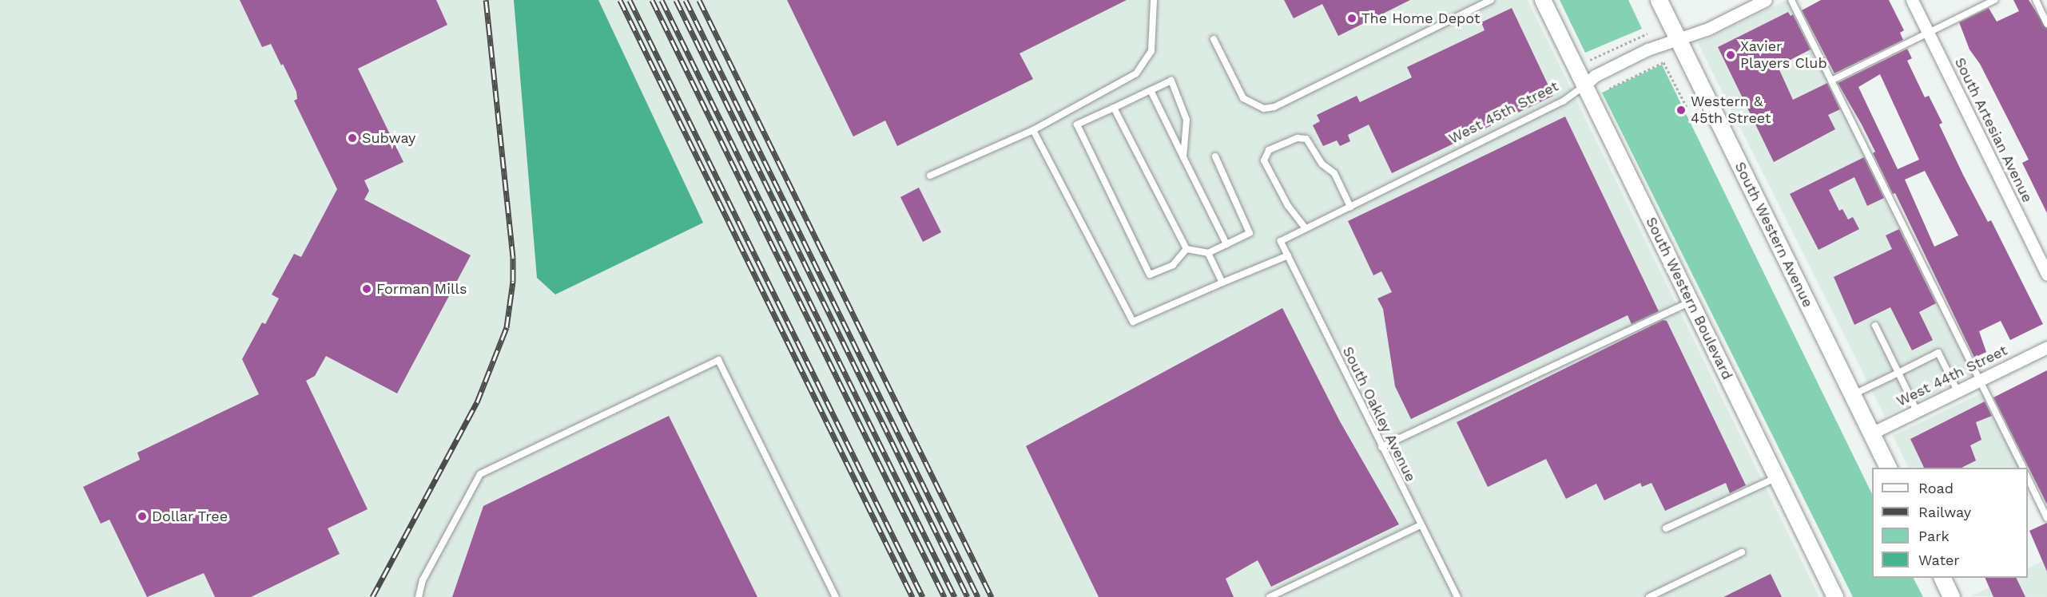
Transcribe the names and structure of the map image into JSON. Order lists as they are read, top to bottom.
{
  "streets": {
    "main road": ["South Western Avenue"],
    "street": [
      "West 45th Street",
      "South Artesian Avenue",
      "South Western Boulevard",
      "West 44th Street"
    ],
    "lane": ["South Oakley Avenue"]
  },
  "crossings": [
    ["West 45th Street", "South Western Avenue"],
    ["West 45th Street", "South Western Boulevard"],
    ["West 45th Street", "South Oakley Avenue"],
    ["South Western Avenue", "West 44th Street"]
  ],
  "places": [
    "The Home Depot",
    "Xavier Players Club",
    "Western & 45th Street",
    "Subway",
    "Forman Mills",
    "Dollar Tree"
  ],
  "legend": [
    "Road",
    "Railway",
    "Park",
    "Water"
  ]
}
